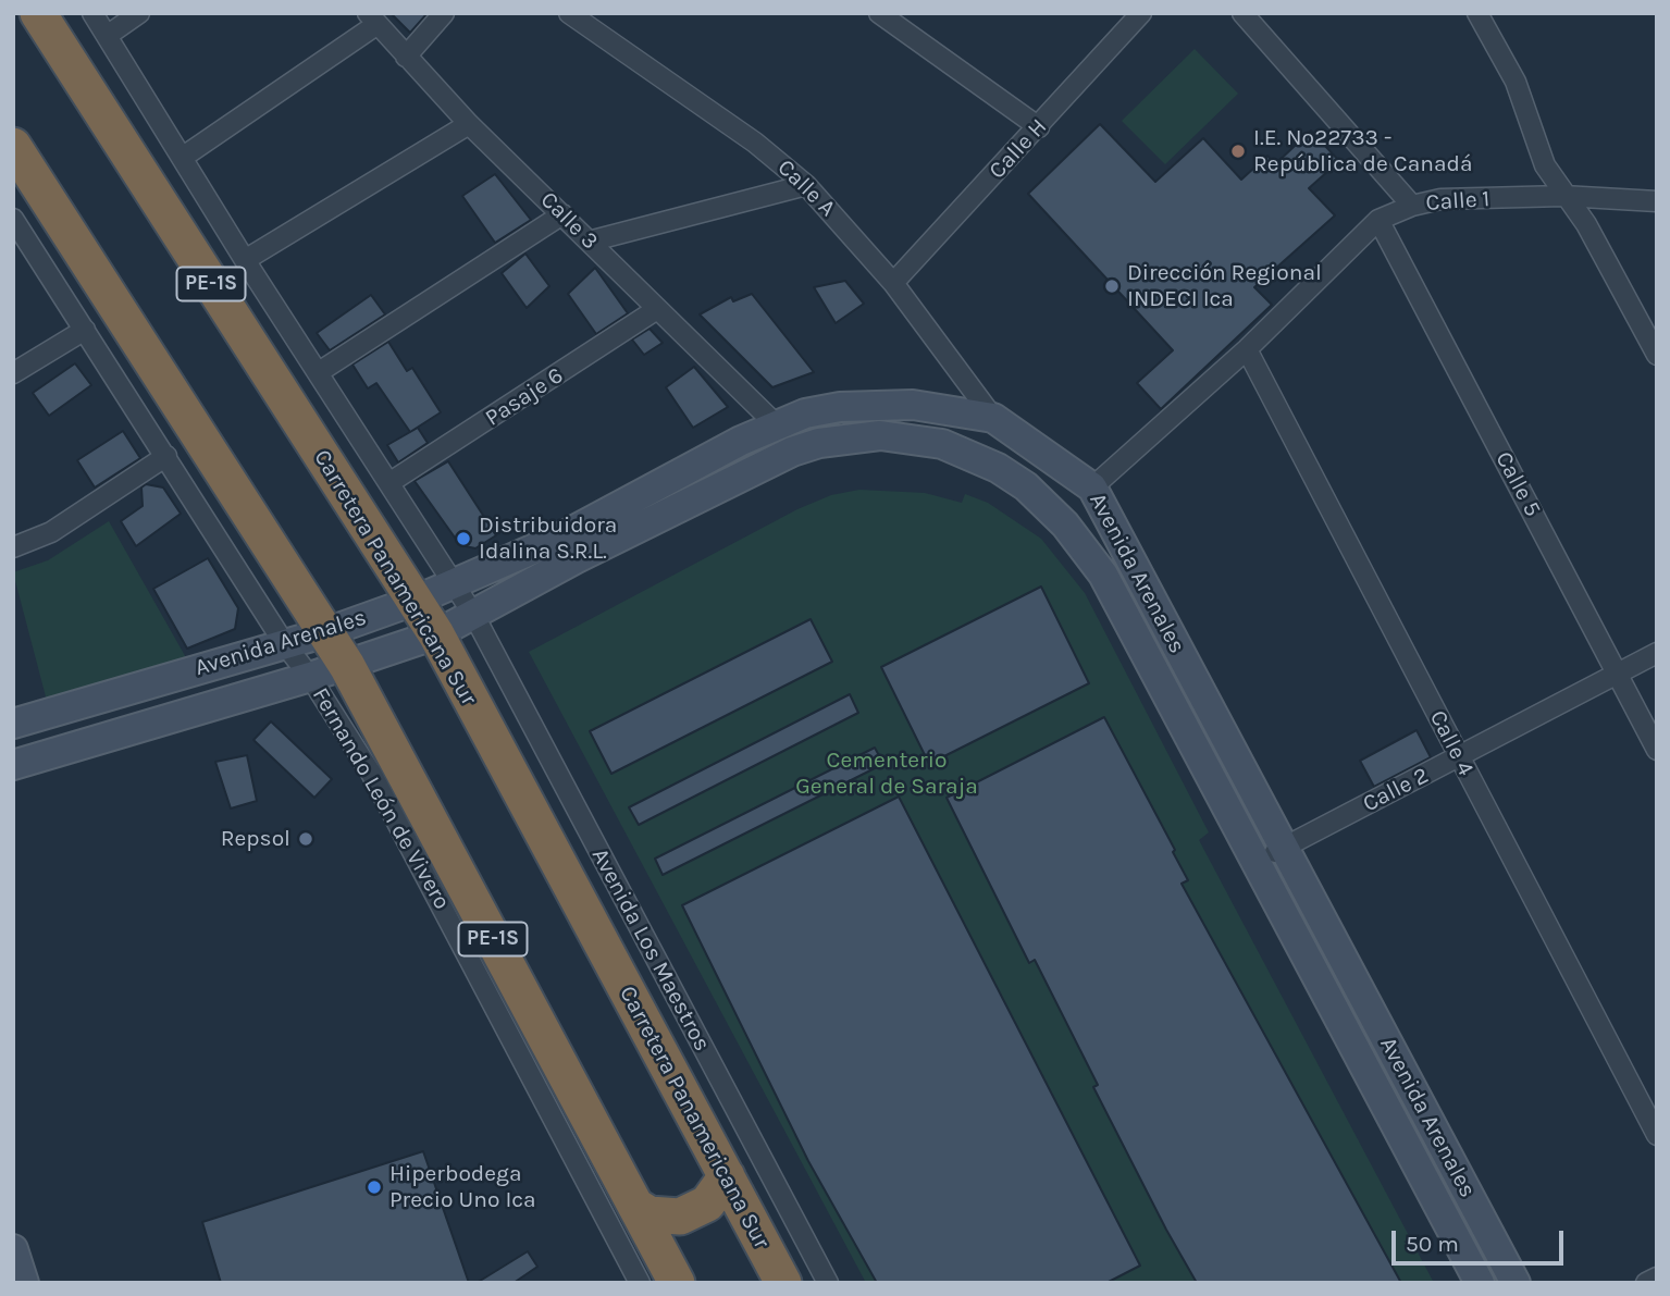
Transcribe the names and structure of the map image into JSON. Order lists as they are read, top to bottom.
{
  "streets": {
    "highway": ["PE-1S", "Carretera Panamericana Sur"],
    "street": [
      "Calle H",
      "Calle A",
      "Calle 1",
      "Calle 3",
      "Pasaje 6",
      "Calle 5",
      "Avenida Arenales",
      "Calle 4",
      "Calle 2",
      "Fernando León de Vivero",
      "Avenida Los Maestros"
    ]
  },
  "crossings": [
    ["Calle H", "Calle A"],
    ["Calle A", "Avenida Arenales"],
    ["Calle 1", "Calle 5"],
    ["Calle 1", "Avenida Arenales"],
    ["Calle 1", "Calle 4"],
    ["Calle 3", "Pasaje 6"],
    ["Calle 3", "Avenida Arenales"],
    ["PE-1S", "Avenida Arenales"],
    ["Pasaje 6", "Carretera Panamericana Sur"],
    ["Calle 5", "Calle 2"],
    ["Avenida Arenales", "Carretera Panamericana Sur"],
    ["Avenida Arenales", "Calle 2"],
    ["Avenida Arenales", "Fernando León de Vivero"],
    ["Avenida Arenales", "Avenida Los Maestros"],
    ["Carretera Panamericana Sur", "Avenida Los Maestros"],
    ["Calle 4", "Calle 2"]
  ],
  "parks": ["Cementerio General de Saraja"],
  "places": [
    "I.E. Nº22733 - República de Canadá",
    "Dirección Regional INDECI Ica",
    "Distribuidora Idalina S.R.L.",
    "Repsol",
    "Hiperbodega Precio Uno Ica"
  ],
  "scale_bar": "50 m"
}
